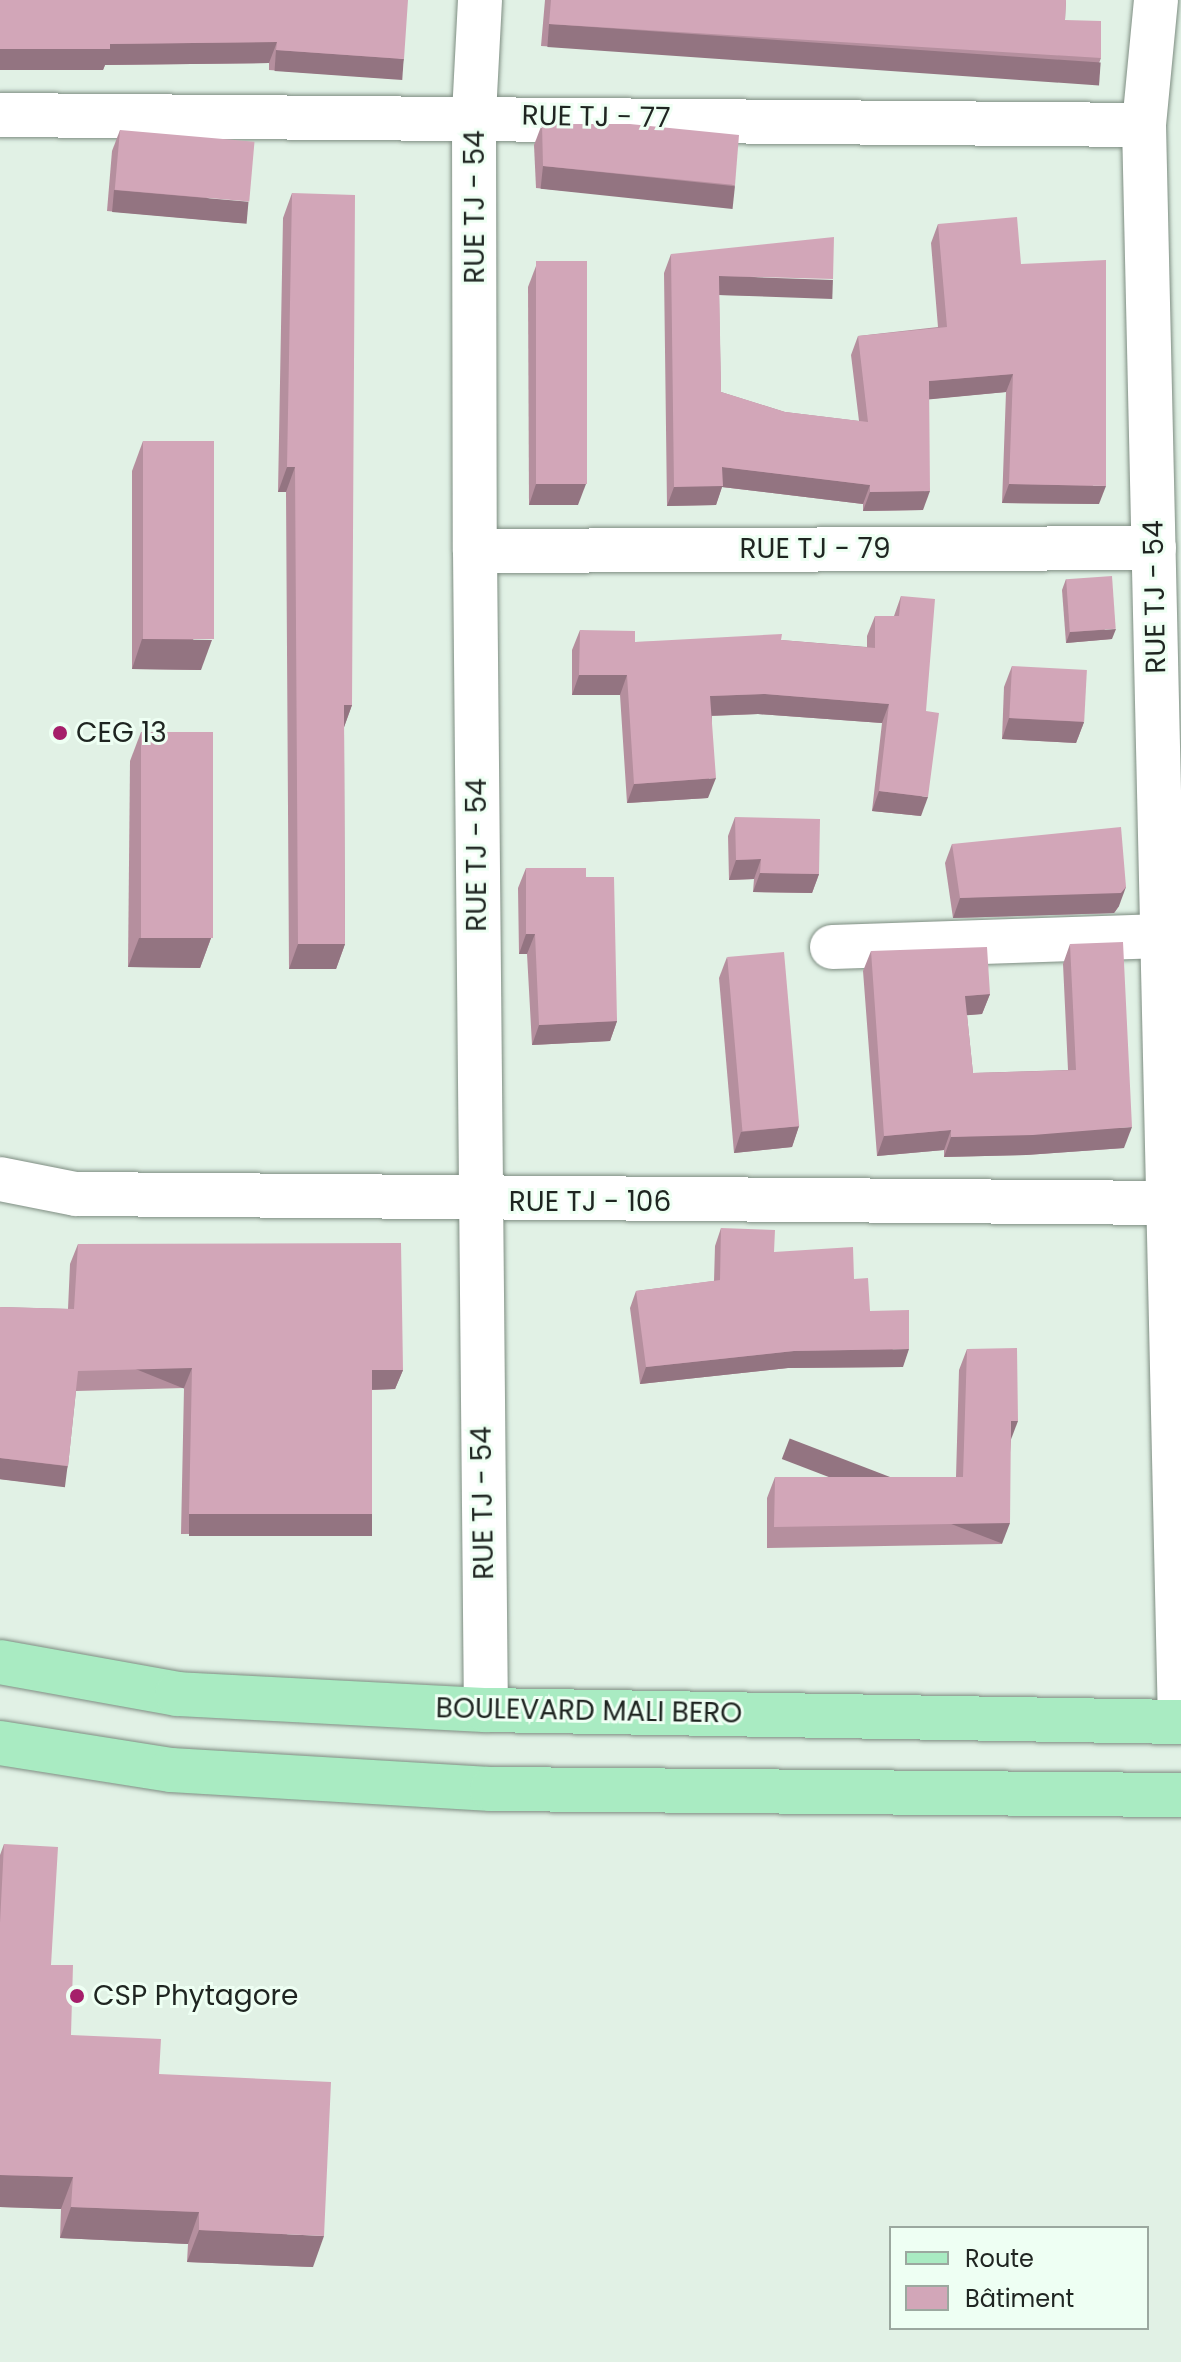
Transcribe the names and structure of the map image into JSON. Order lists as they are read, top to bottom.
{
  "streets": {
    "main road": ["BOULEVARD MALI BERO"],
    "street": [
      "RUE TJ - 77",
      "RUE TJ - 54",
      "RUE TJ - 79",
      "RUE TJ - 106"
    ]
  },
  "crossings": [
    ["RUE TJ - 77", "RUE TJ - 54"],
    ["RUE TJ - 54", "RUE TJ - 79"],
    ["RUE TJ - 54", "RUE TJ - 106"],
    ["RUE TJ - 54", "BOULEVARD MALI BERO"]
  ],
  "places": ["CEG 13", "CSP Phytagore"],
  "legend": ["Route", "Bâtiment"]
}
